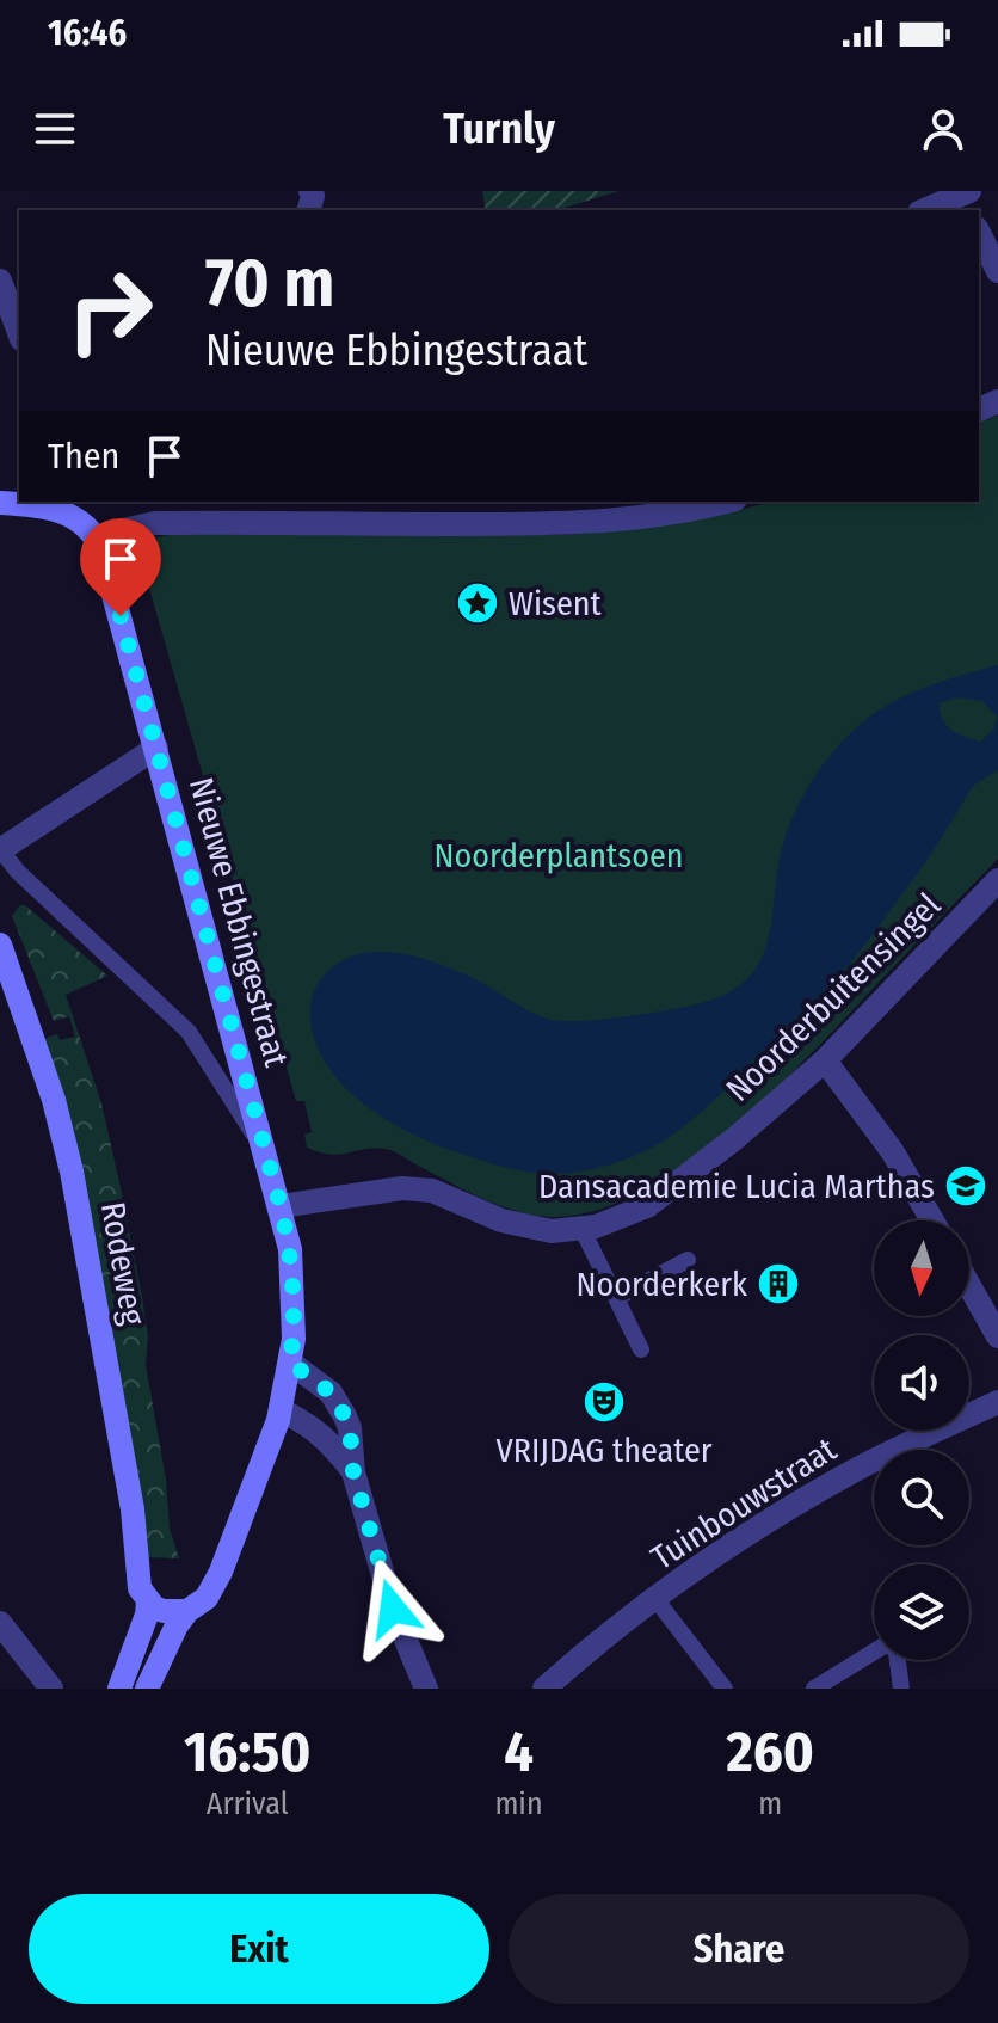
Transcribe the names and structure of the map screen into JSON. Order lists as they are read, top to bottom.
{
  "streets": {
    "main road": ["Nieuwe Ebbingestraat", "Rodeweg"],
    "street": ["Noorderbuitensingel", "Tuinbouwstraat"]
  },
  "crossings": [
    ["Nieuwe Ebbingestraat", "Noorderbuitensingel"]
  ],
  "parks": ["Noorderplantsoen"],
  "places": {
    "place": ["Wisent"],
    "school or university": ["Dansacademie Lucia Marthas"],
    "building": ["Noorderkerk"],
    "theatre": ["VRIJDAG theater"]
  },
  "north": "bottom",
  "page": {
    "status": "16:46",
    "header": "Turnly",
    "turn": ["70 m", "Nieuwe Ebbingestraat"],
    "then": "Then",
    "eta": [
      "16:50",
      "Arrival",
      "4",
      "min",
      "260",
      "m"
    ],
    "buttons": ["Exit", "Share"]
  }
}
